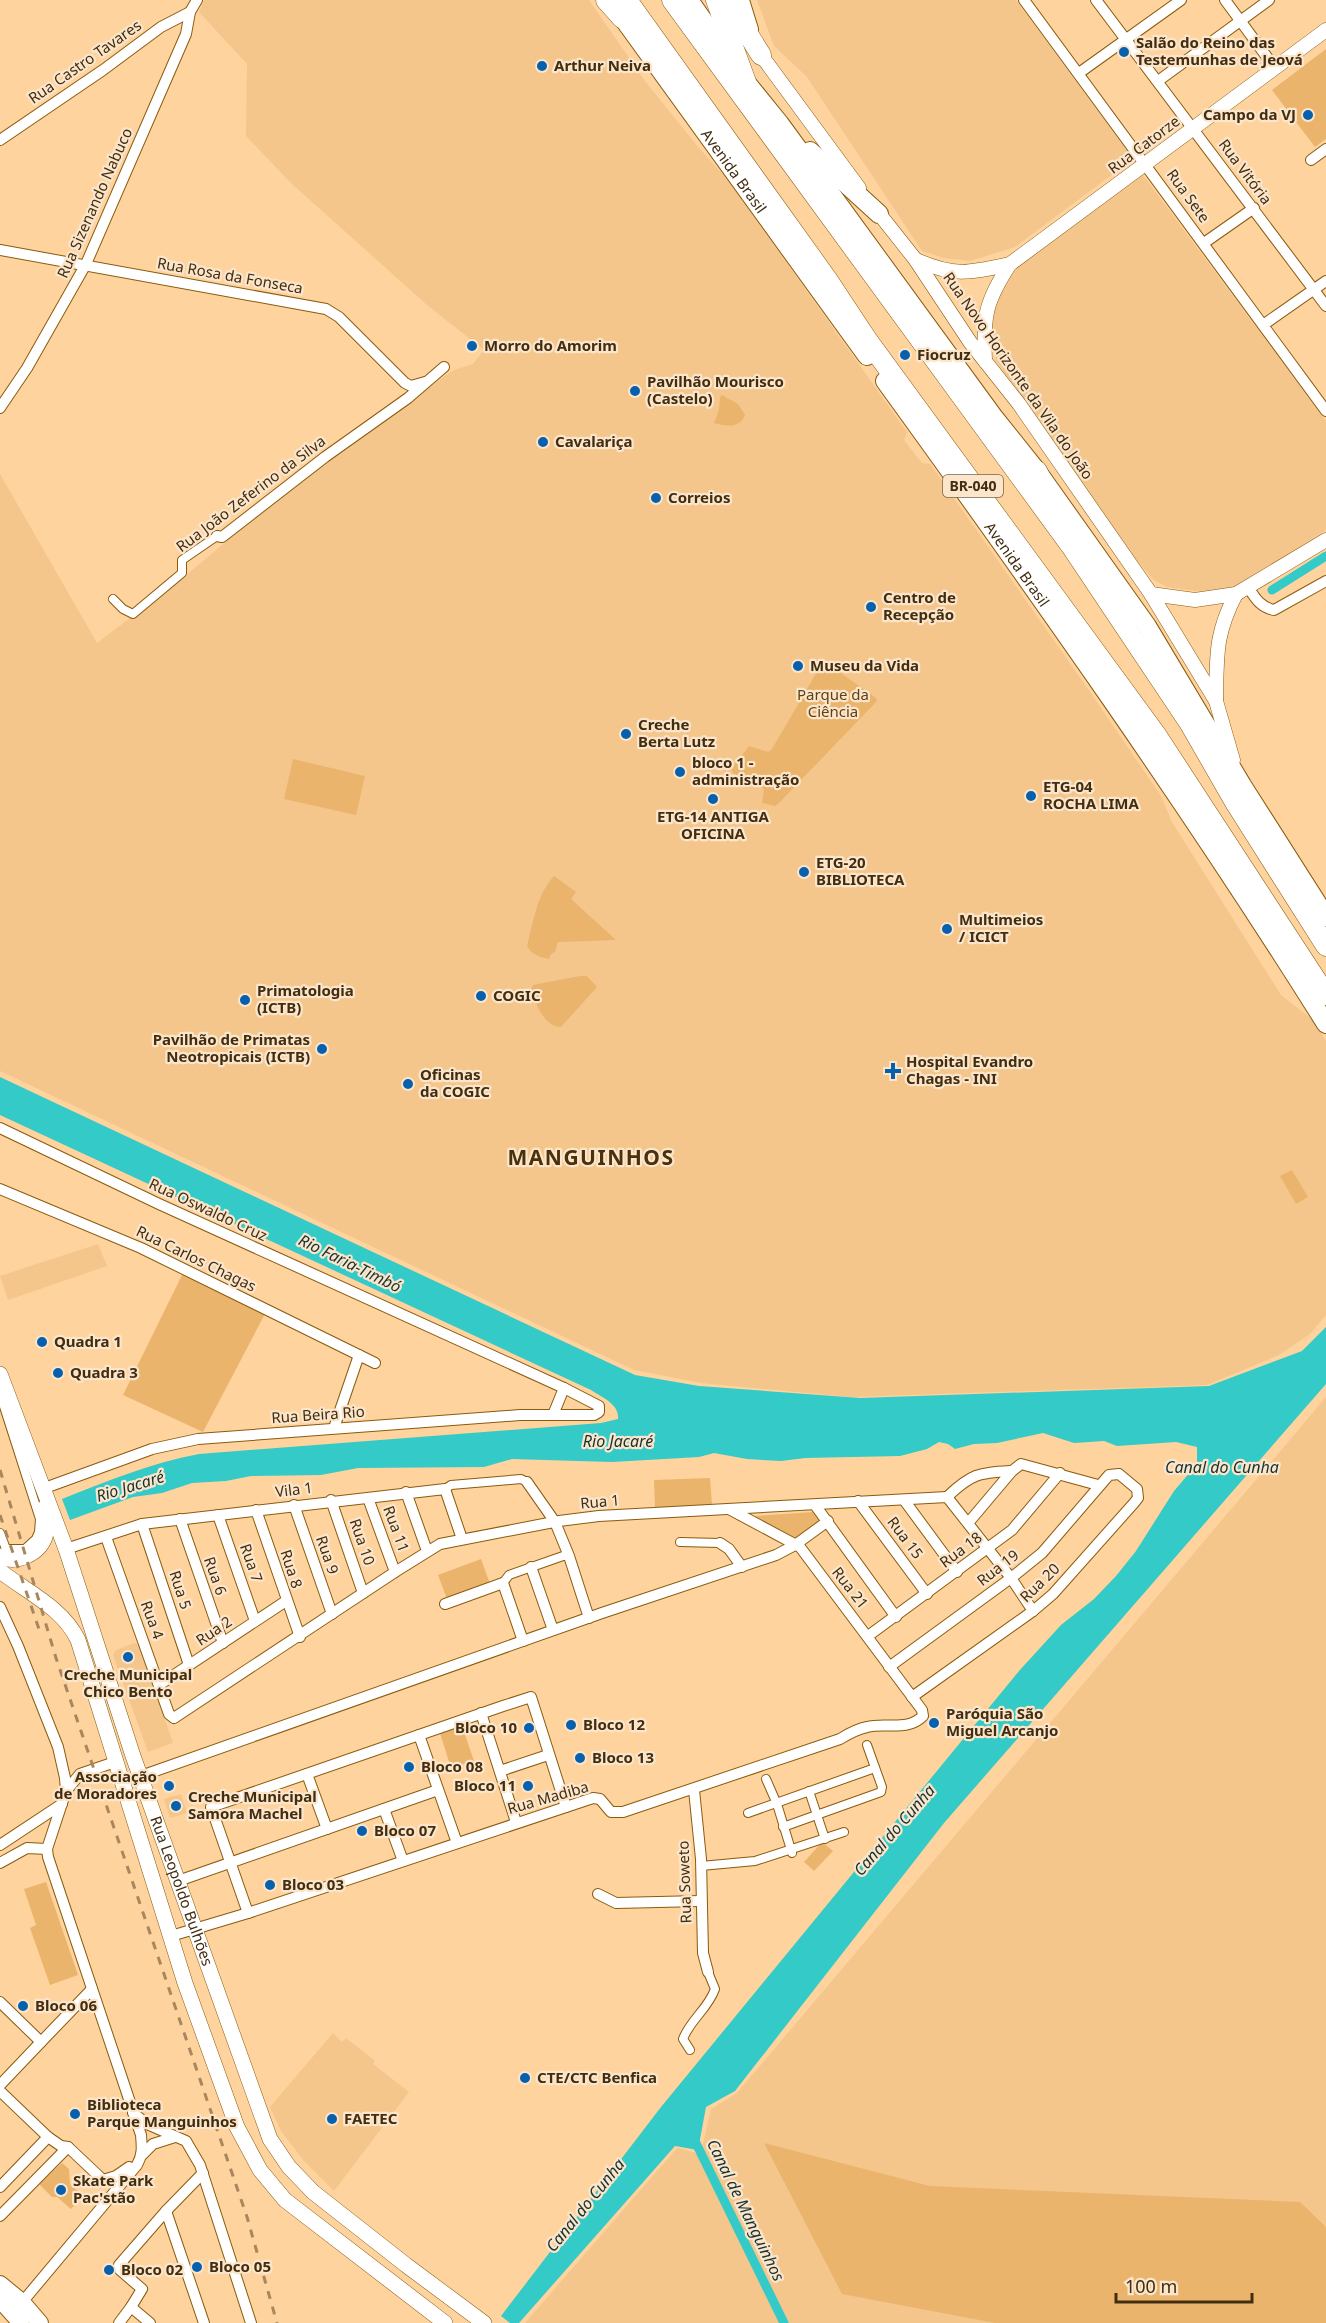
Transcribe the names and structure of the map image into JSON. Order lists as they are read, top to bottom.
{
  "streets": {
    "highway": ["Avenida Brasil", "BR-040"],
    "main road": ["Rua Leopoldo Bulhões"],
    "street": [
      "Rua Castro Tavares",
      "Rua Catorze",
      "Rua Vitória",
      "Rua Sete",
      "Rua Sizenando Nabuco",
      "Rua Rosa da Fonseca",
      "Rua Novo Horizonte da Vila do João",
      "Rua João Zeferino da Silva",
      "Rua Oswaldo Cruz",
      "Rua Carlos Chagas",
      "Rua Beira Rio",
      "Vila 1",
      "Rua 1",
      "Rua 11",
      "Rua 15",
      "Rua 10",
      "Rua 18",
      "Rua 9",
      "Rua 7",
      "Rua 19",
      "Rua 8",
      "Rua 6",
      "Rua 20",
      "Rua 21",
      "Rua 5",
      "Rua 4",
      "Rua 2",
      "Rua Madiba",
      "Rua Soweto"
    ]
  },
  "crossings": [
    ["Rua Castro Tavares", "Rua Sizenando Nabuco"],
    ["Rua Catorze", "Rua Vitória"],
    ["Rua Catorze", "Rua Sete"],
    ["Rua Catorze", "Rua Novo Horizonte da Vila do João"],
    ["Rua Sizenando Nabuco", "Rua Rosa da Fonseca"],
    ["Rua Rosa da Fonseca", "Rua João Zeferino da Silva"],
    ["Rua Oswaldo Cruz", "Rua Beira Rio"],
    ["Rua Beira Rio", "Rua Leopoldo Bulhões"],
    ["Vila 1", "Rua 11"],
    ["Vila 1", "Rua 10"],
    ["Vila 1", "Rua 9"],
    ["Vila 1", "Rua 7"],
    ["Vila 1", "Rua 8"],
    ["Vila 1", "Rua 6"],
    ["Vila 1", "Rua 5"],
    ["Vila 1", "Rua 4"],
    ["Vila 1", "Rua Leopoldo Bulhões"],
    ["Rua 1", "Rua 11"],
    ["Rua 1", "Rua 15"],
    ["Rua 1", "Rua 10"],
    ["Rua 1", "Rua 9"],
    ["Rua 1", "Rua 8"],
    ["Rua 1", "Rua 21"],
    ["Rua 1", "Rua 4"],
    ["Rua 15", "Rua 18"],
    ["Rua 18", "Rua 21"],
    ["Rua 7", "Rua 2"],
    ["Rua 19", "Rua 20"],
    ["Rua 19", "Rua 21"],
    ["Rua 8", "Rua 2"],
    ["Rua 6", "Rua 2"],
    ["Rua 20", "Rua 21"],
    ["Rua 21", "Rua Madiba"],
    ["Rua 5", "Rua 2"],
    ["Rua 4", "Rua 2"],
    ["Rua Madiba", "Rua Soweto"],
    ["Rua Madiba", "Rua Leopoldo Bulhões"]
  ],
  "districts": ["MANGUINHOS"],
  "water": [
    "Rio Faria-Timbó",
    "Rio Jacaré",
    "Canal do Cunha",
    "Canal de Manguinhos"
  ],
  "parks": ["Parque da Ciência"],
  "places": {
    "other": [
      "Salão do Reino das Testemunhas de Jeová",
      "Arthur Neiva",
      "Campo da VJ",
      "Morro do Amorim",
      "Fiocruz",
      "Pavilhão Mourisco (Castelo)",
      "Cavalariça",
      "Correios",
      "Centro de Recepção",
      "Museu da Vida",
      "Creche Berta Lutz",
      "bloco 1 - administração",
      "ETG-04 ROCHA LIMA",
      "ETG-14 ANTIGA OFICINA",
      "ETG-20 BIBLIOTECA",
      "Multimeios / ICICT",
      "COGIC",
      "Primatologia (ICTB)",
      "Pavilhão de Primatas Neotropicais (ICTB)",
      "Oficinas da COGIC",
      "Quadra 1",
      "Quadra 3",
      "Creche Municipal Chico Bento",
      "Paróquia São Miguel Arcanjo",
      "Bloco 12",
      "Bloco 10",
      "Bloco 13",
      "Bloco 08",
      "Associação de Moradores",
      "Bloco 11",
      "Creche Municipal Samora Machel",
      "Bloco 07",
      "Bloco 03",
      "Bloco 06",
      "CTE/CTC Benfica",
      "Biblioteca Parque Manguinhos",
      "FAETEC",
      "Skate Park Pac'stão",
      "Bloco 05",
      "Bloco 02"
    ],
    "health": ["Hospital Evandro Chagas - INI"]
  },
  "scale_bar": "100 m"
}
